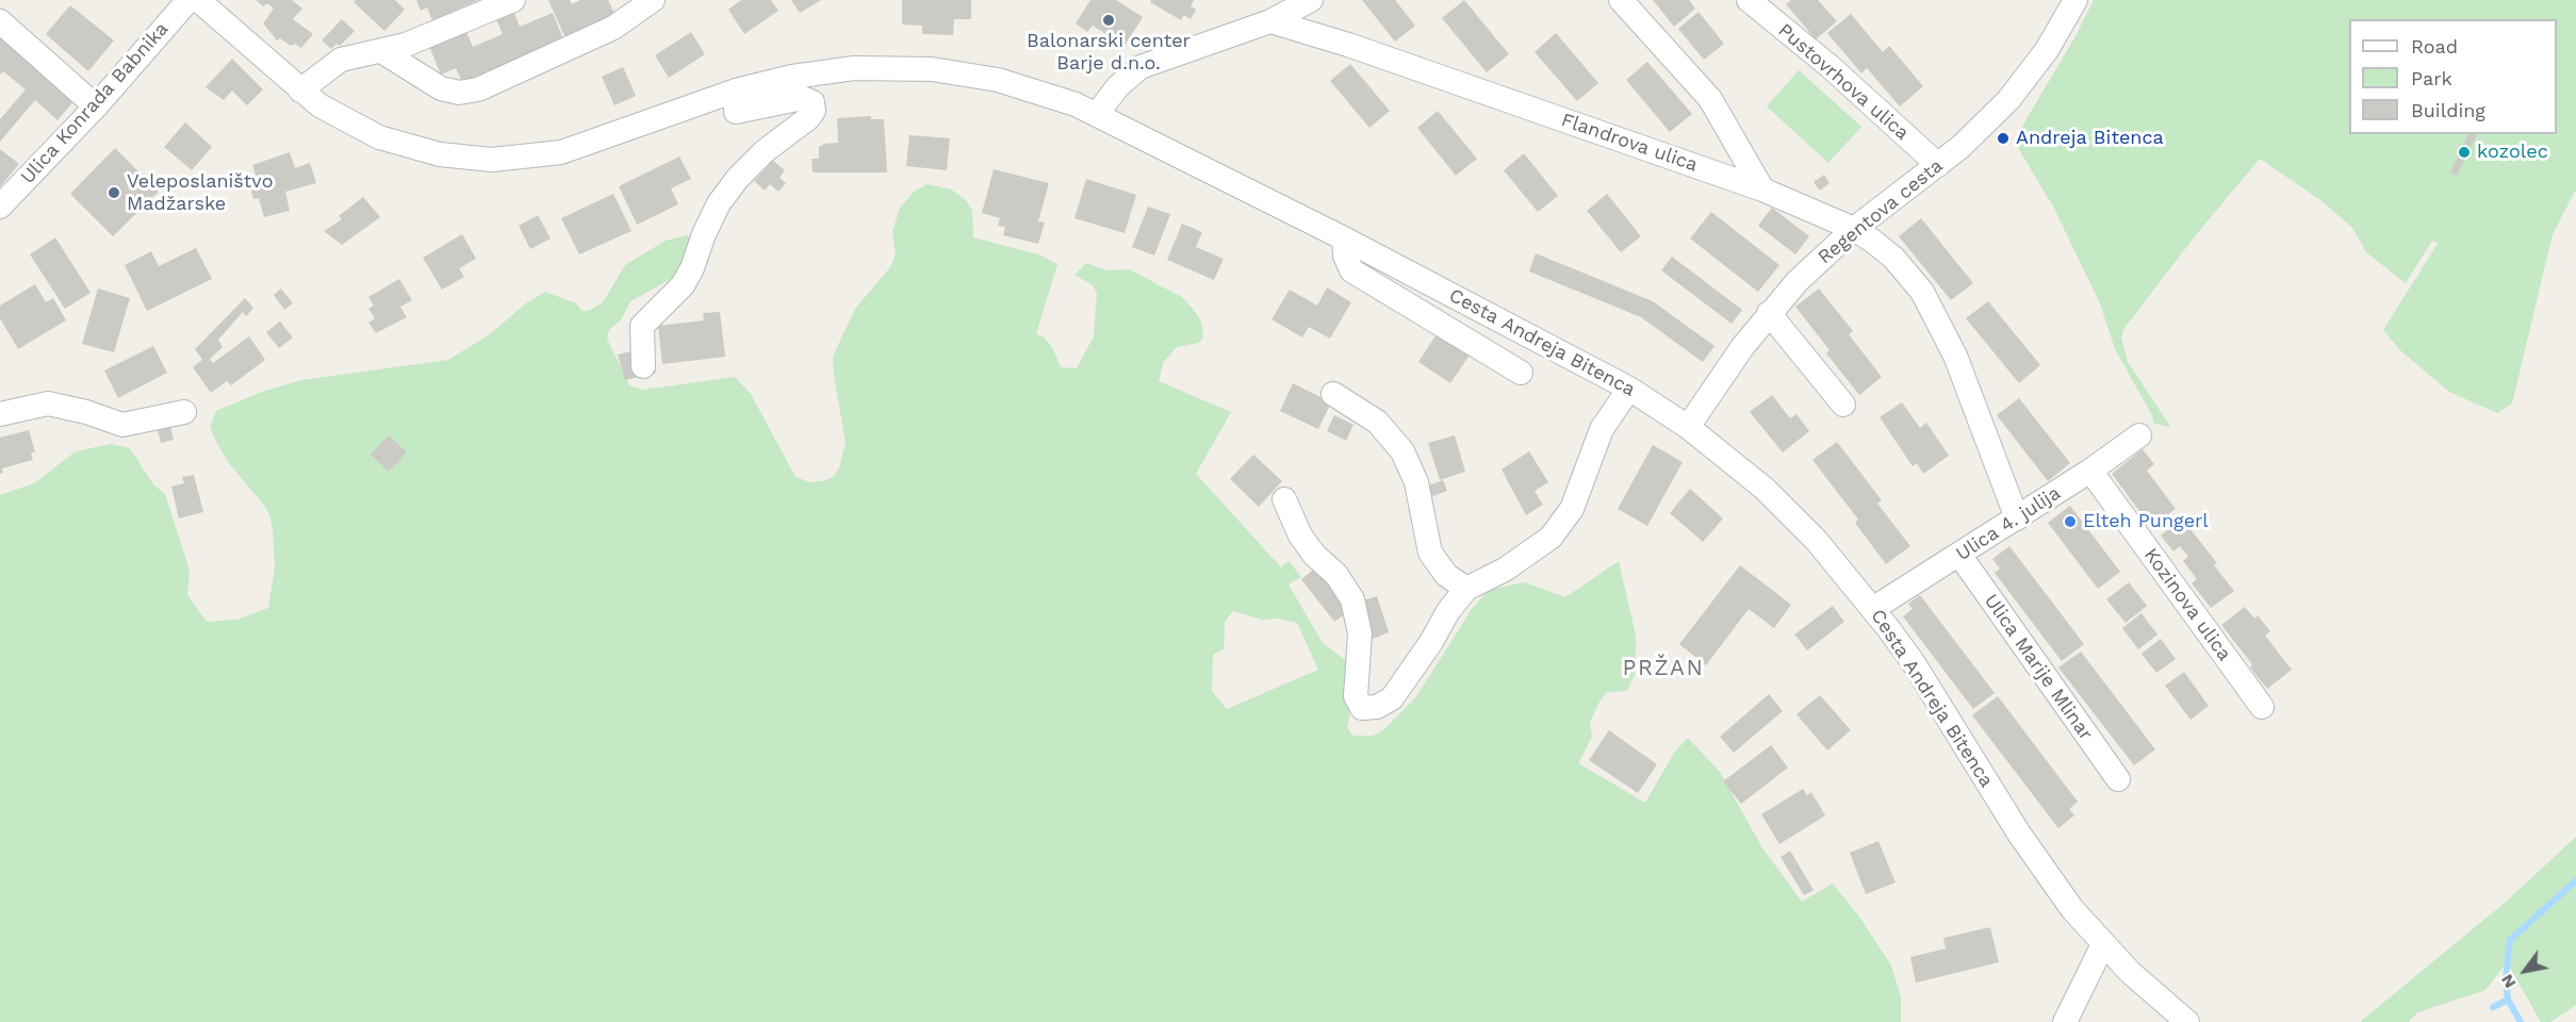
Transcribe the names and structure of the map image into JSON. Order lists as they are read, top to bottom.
{
  "streets": {
    "street": [
      "Pustovrhova ulica",
      "Ulica Konrada Babnika",
      "Flandrova ulica",
      "Regentova cesta",
      "Cesta Andreja Bitenca",
      "Ulica 4. julija",
      "Kozinova ulica",
      "Ulica Marije Mlinar"
    ]
  },
  "crossings": [
    ["Pustovrhova ulica", "Regentova cesta"],
    ["Flandrova ulica", "Regentova cesta"],
    ["Flandrova ulica", "Ulica 4. julija"],
    ["Regentova cesta", "Cesta Andreja Bitenca"],
    ["Cesta Andreja Bitenca", "Ulica 4. julija"],
    ["Ulica 4. julija", "Kozinova ulica"],
    ["Ulica 4. julija", "Ulica Marije Mlinar"]
  ],
  "districts": ["PRŽAN"],
  "places": [
    "Balonarski center Barje d.n.o.",
    "Andreja Bitenca",
    "kozolec",
    "Veleposlaništvo Madžarske",
    "Elteh Pungerl"
  ],
  "legend": ["Road", "Park", "Building"],
  "north": "bottom left"
}
